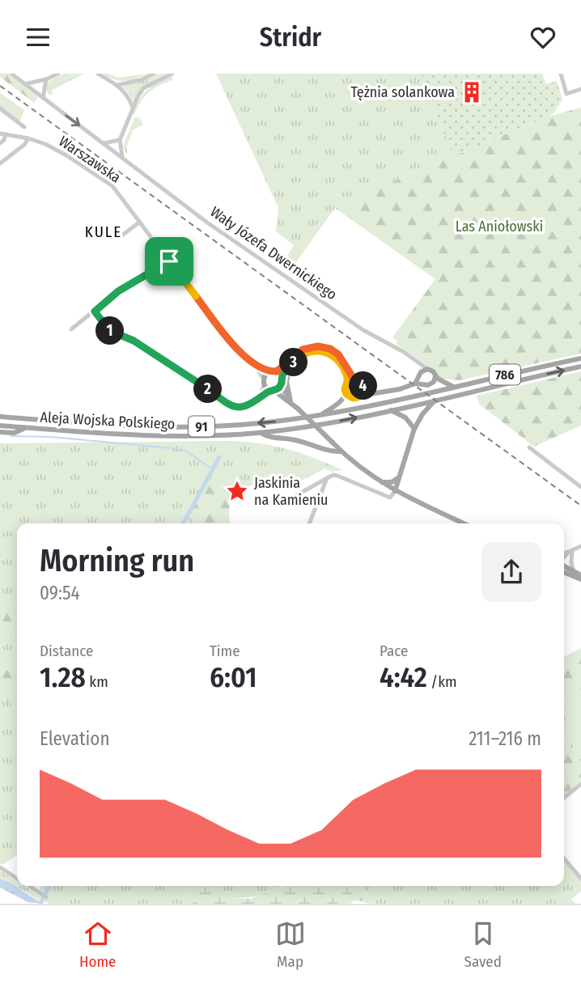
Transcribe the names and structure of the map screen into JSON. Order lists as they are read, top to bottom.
{
  "streets": {
    "main road": ["786", "Aleja Wojska Polskiego", "91"],
    "street": ["Warszawska", "Wały Józefa Dwernickiego"]
  },
  "districts": ["KULE"],
  "parks": ["Las Aniołowski"],
  "places": {
    "building": ["Tężnia solankowa"],
    "place": ["Jaskinia na Kamieniu"]
  },
  "page": {
    "header": "Stridr",
    "pins": [
      "1",
      "3",
      "4",
      "2"
    ],
    "heading": ["Morning run", "09:54"],
    "stats": [
      ["Distance", "1.28 km"],
      ["Time", "6:01"],
      ["Pace", "4:42 /km"]
    ],
    "chart": ["Elevation", "211–216 m"],
    "tabs": ["Home", "Map", "Saved"]
  }
}
